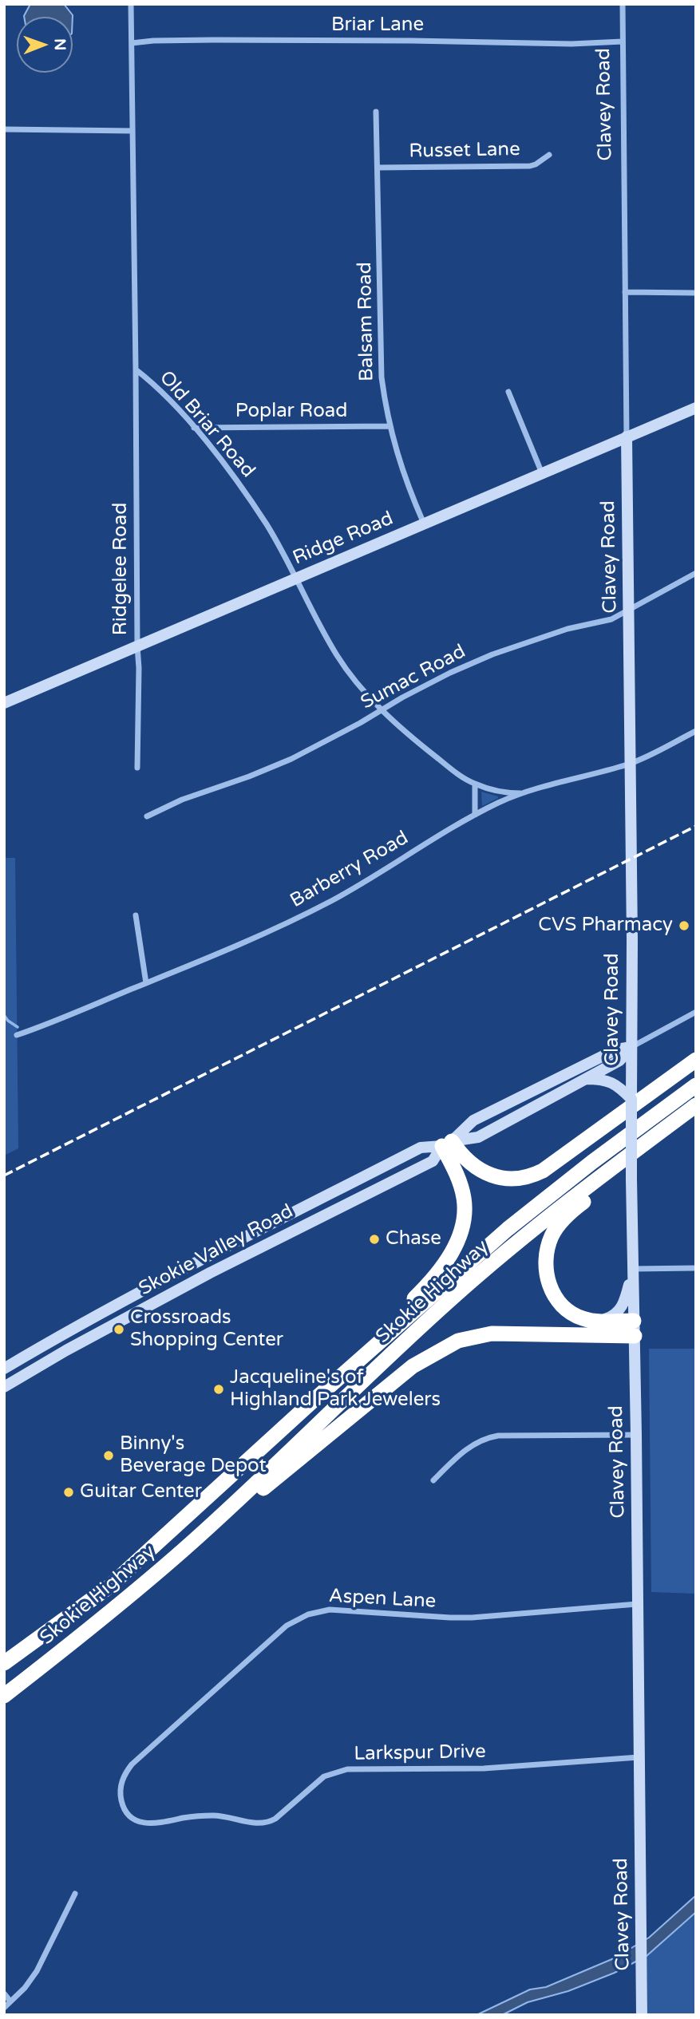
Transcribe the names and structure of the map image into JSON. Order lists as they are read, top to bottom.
{
  "streets": {
    "highway": ["Skokie Highway"],
    "main road": ["Clavey Road", "Ridge Road", "Skokie Valley Road"],
    "street": [
      "Briar Lane",
      "Russet Lane",
      "Balsam Road",
      "Poplar Road",
      "Old Briar Road",
      "Ridgelee Road",
      "Sumac Road",
      "Barberry Road",
      "Aspen Lane",
      "Larkspur Drive"
    ]
  },
  "crossings": [
    ["Briar Lane", "Clavey Road"],
    ["Briar Lane", "Old Briar Road"],
    ["Clavey Road", "Ridge Road"],
    ["Clavey Road", "Sumac Road"],
    ["Clavey Road", "Barberry Road"],
    ["Clavey Road", "Skokie Valley Road"],
    ["Clavey Road", "Aspen Lane"],
    ["Clavey Road", "Larkspur Drive"],
    ["Russet Lane", "Balsam Road"],
    ["Balsam Road", "Poplar Road"],
    ["Balsam Road", "Ridge Road"],
    ["Poplar Road", "Old Briar Road"],
    ["Old Briar Road", "Ridge Road"],
    ["Old Briar Road", "Ridgelee Road"],
    ["Old Briar Road", "Sumac Road"],
    ["Old Briar Road", "Barberry Road"],
    ["Ridge Road", "Ridgelee Road"],
    ["Aspen Lane", "Larkspur Drive"]
  ],
  "places": [
    "CVS Pharmacy",
    "Chase",
    "Crossroads Shopping Center",
    "Jacqueline's of Highland Park Jewelers",
    "Binny's Beverage Depot",
    "Guitar Center"
  ],
  "north": "right"
}
